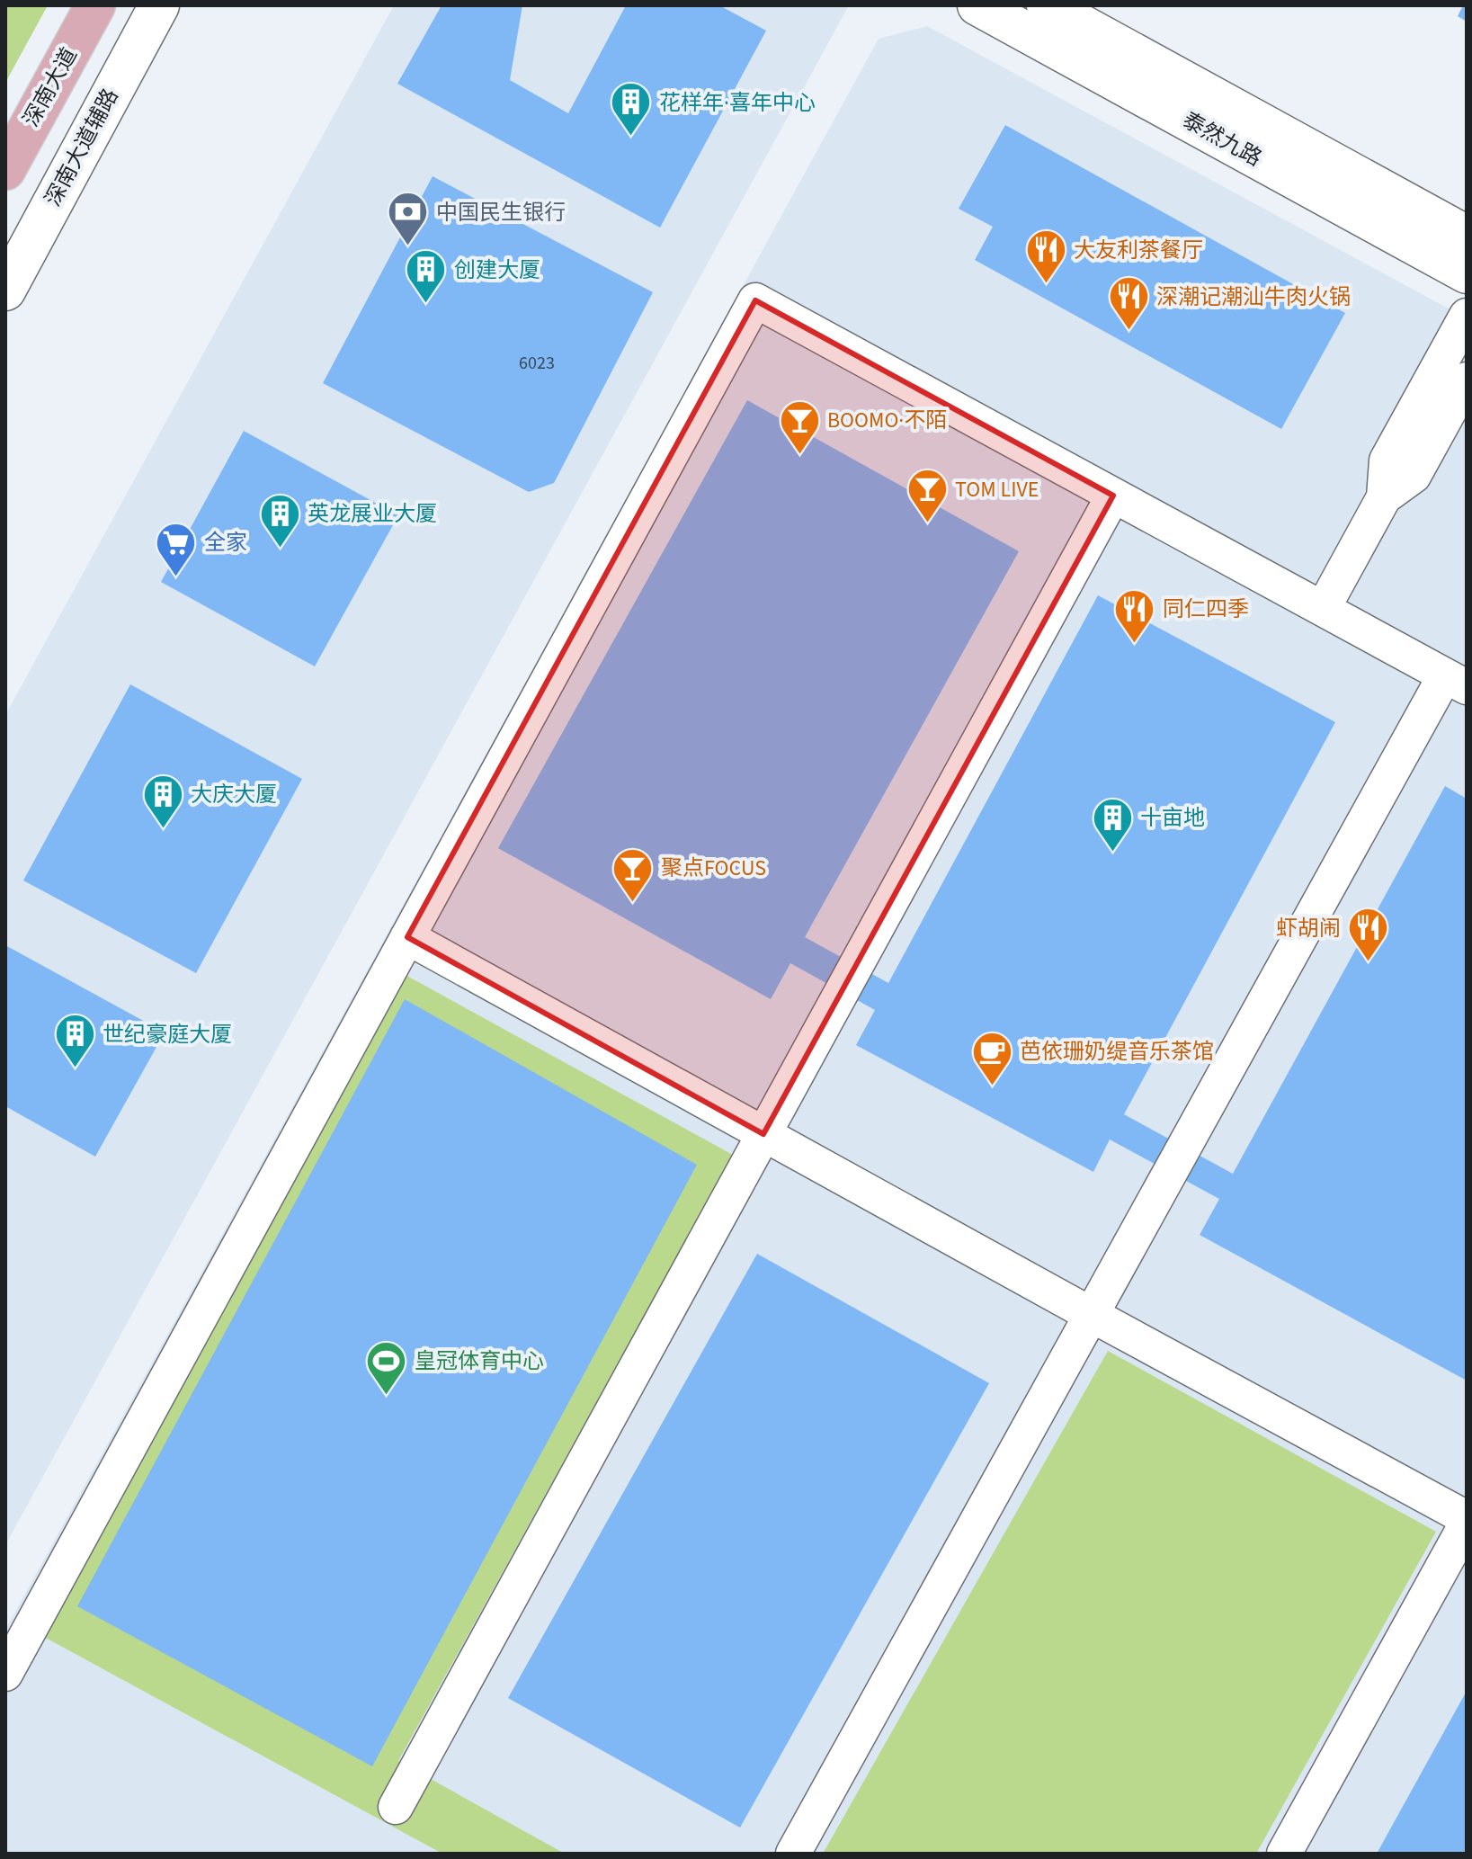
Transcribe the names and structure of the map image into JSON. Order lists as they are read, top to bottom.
{
  "streets": {
    "main road": ["深南大道"],
    "street": ["泰然九路", "深南大道辅路"]
  },
  "places": {
    "building": [
      "花样年·喜年中心",
      "创建大厦",
      "英龙展业大厦",
      "大庆大厦",
      "十亩地",
      "世纪豪庭大厦"
    ],
    "bank": ["中国民生银行"],
    "restaurant": [
      "大友利茶餐厅",
      "深潮记潮汕牛肉火锅",
      "同仁四季",
      "虾胡闹"
    ],
    "bar": ["BOOMO·不陌", "TOM LIVE", "聚点FOCUS"],
    "supermarket": ["全家"],
    "cafe": ["芭依珊奶缇音乐茶馆"],
    "sports": ["皇冠体育中心"]
  },
  "house_numbers": ["6023"]
}
